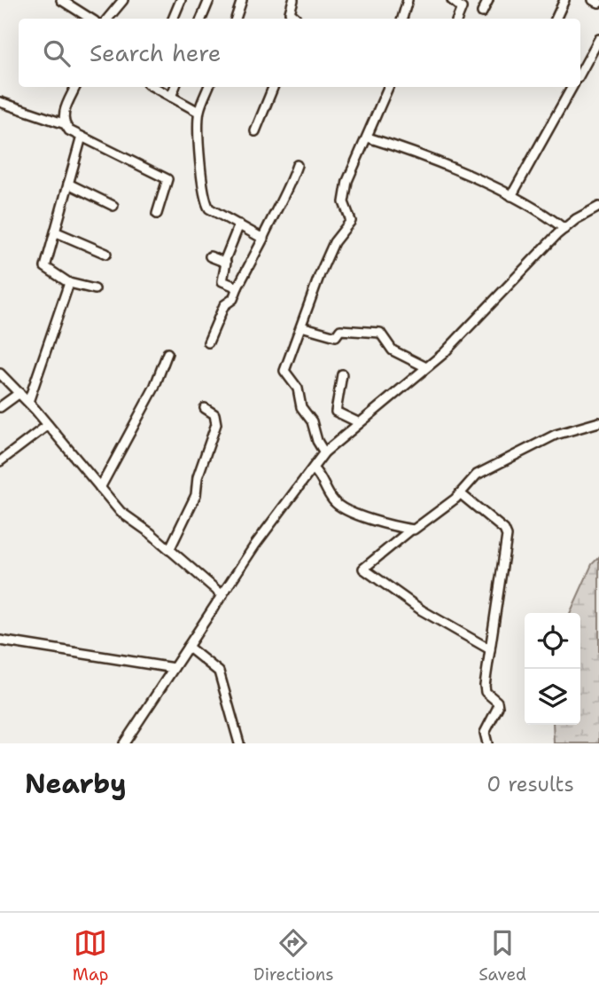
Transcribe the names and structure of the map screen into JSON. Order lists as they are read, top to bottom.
{
  "page": {
    "search": "Search here",
    "heading": ["Nearby", "0 results"],
    "nav": ["Map", "Directions", "Saved"]
  }
}
